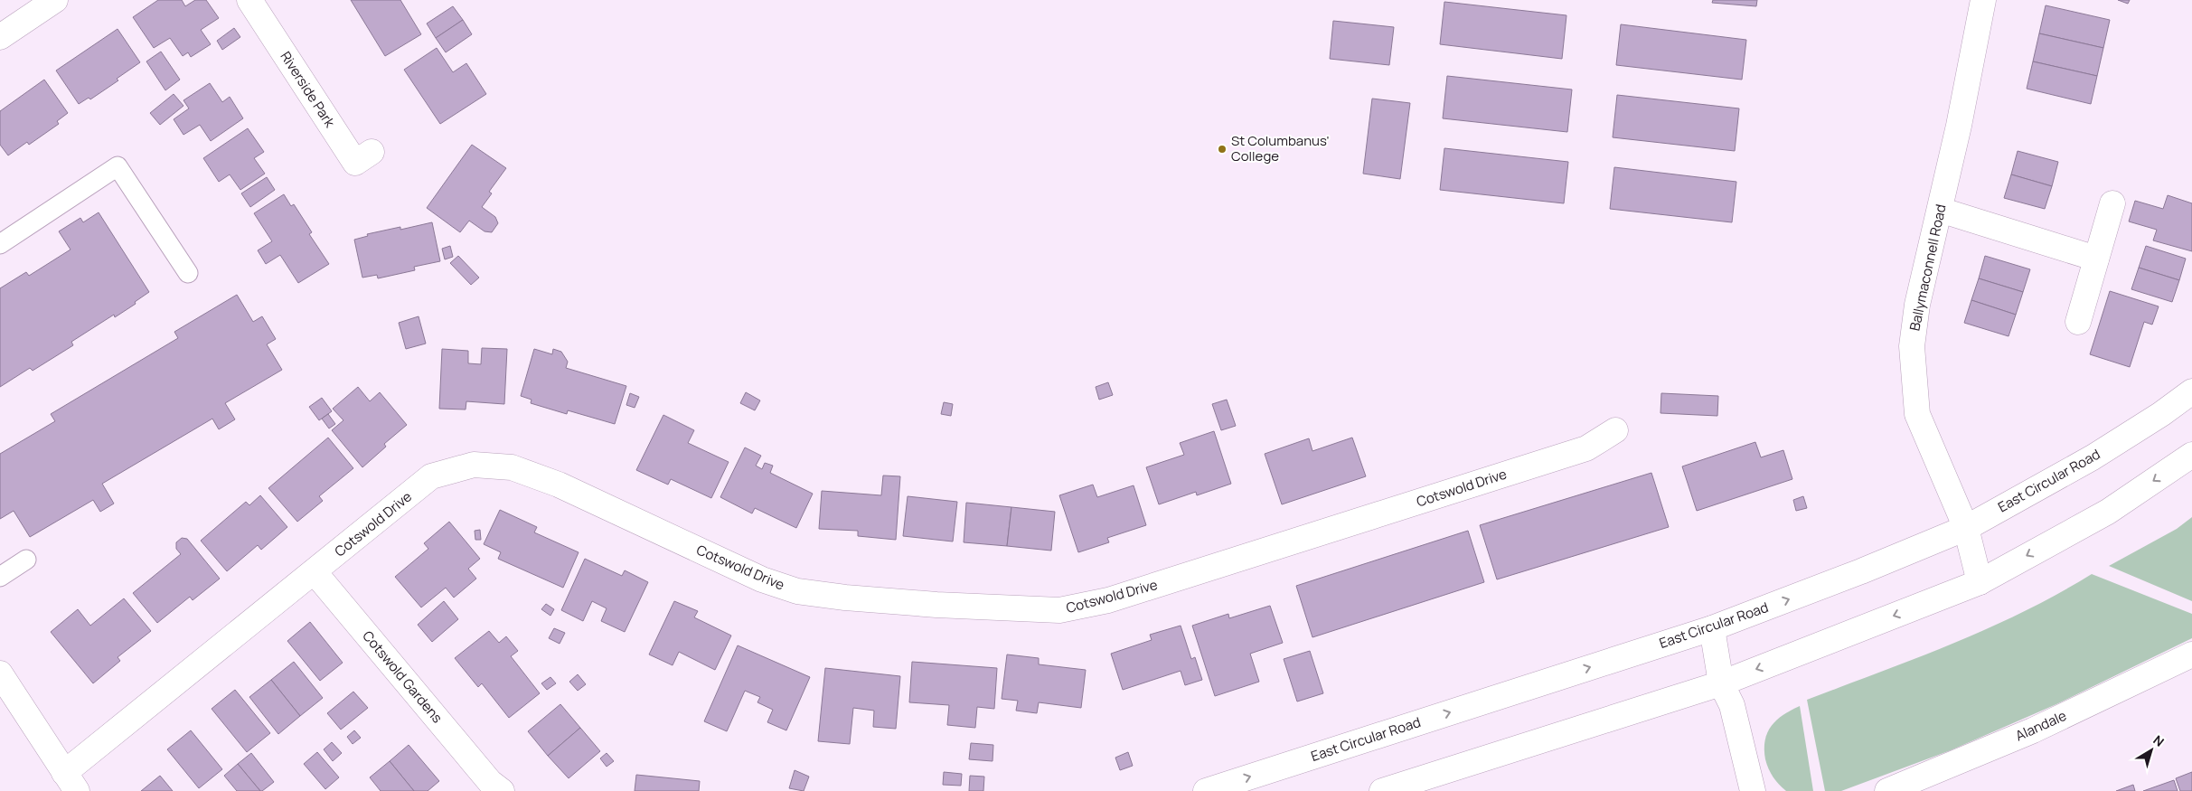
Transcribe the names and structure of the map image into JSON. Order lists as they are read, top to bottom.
{
  "streets": {
    "main road": [
      "Riverside Park",
      "Ballymaconnell Road",
      "East Circular Road",
      "Cotswold Drive",
      "Cotswold Gardens",
      "Alandale"
    ]
  },
  "crossings": [
    ["Ballymaconnell Road", "East Circular Road"],
    ["Cotswold Drive", "Cotswold Gardens"]
  ],
  "places": ["St Columbanus' College"],
  "north": "top right"
}
